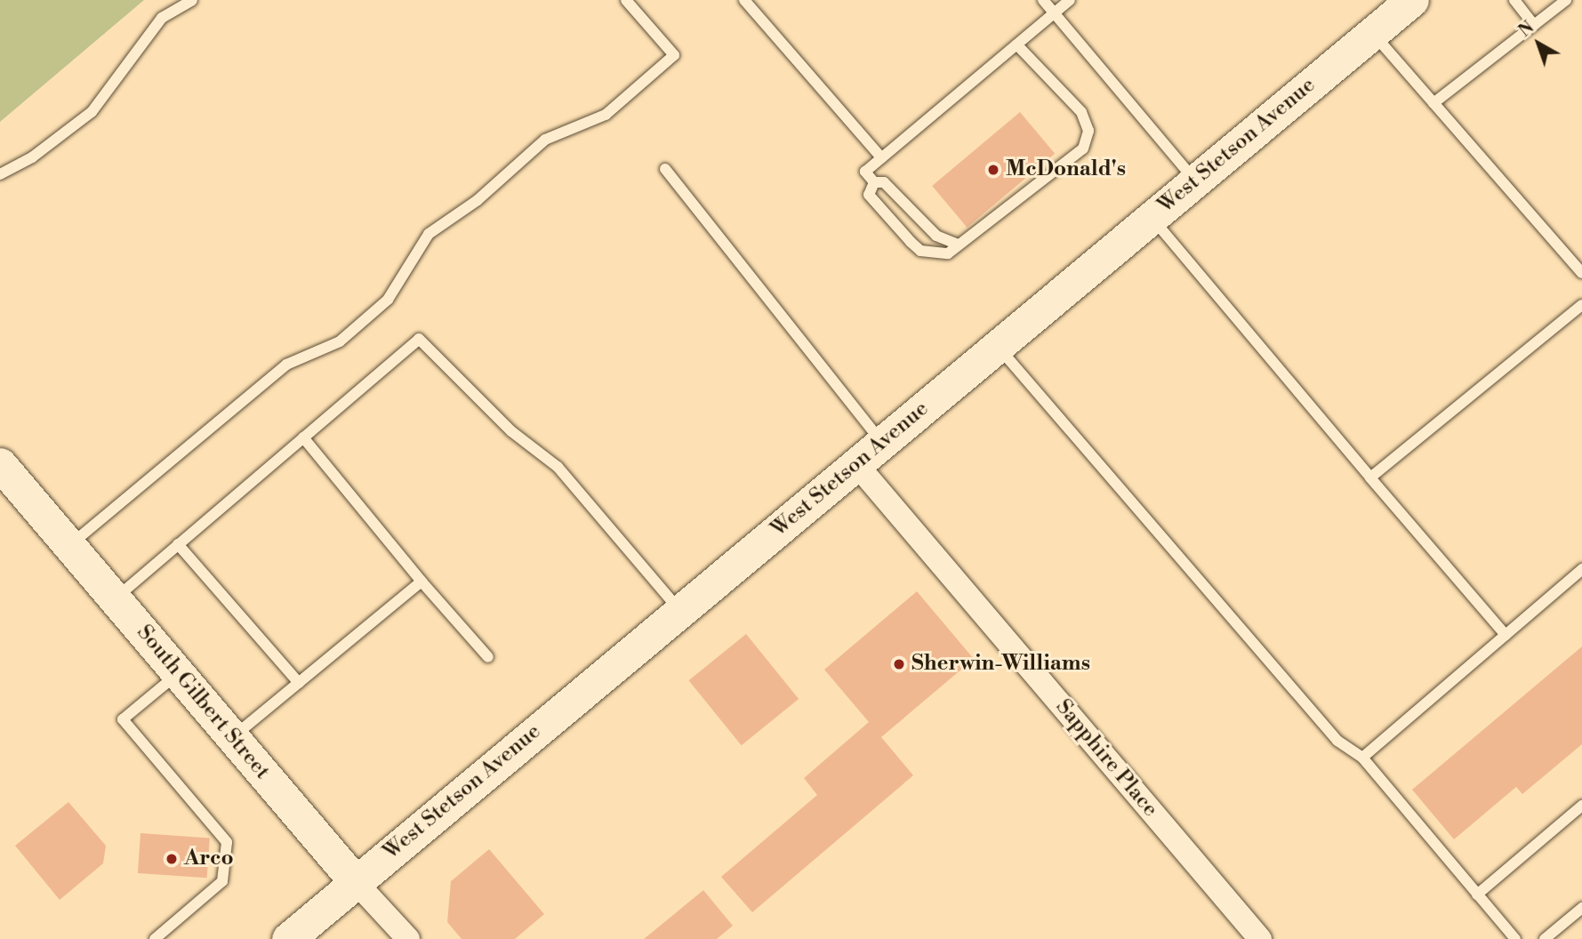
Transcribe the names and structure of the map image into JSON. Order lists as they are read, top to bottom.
{
  "streets": {
    "main road": ["West Stetson Avenue", "South Gilbert Street"],
    "street": ["Sapphire Place"]
  },
  "crossings": [
    ["West Stetson Avenue", "South Gilbert Street"],
    ["West Stetson Avenue", "Sapphire Place"]
  ],
  "places": ["McDonald's", "Sherwin-Williams", "Arco"],
  "north": "top left"
}
